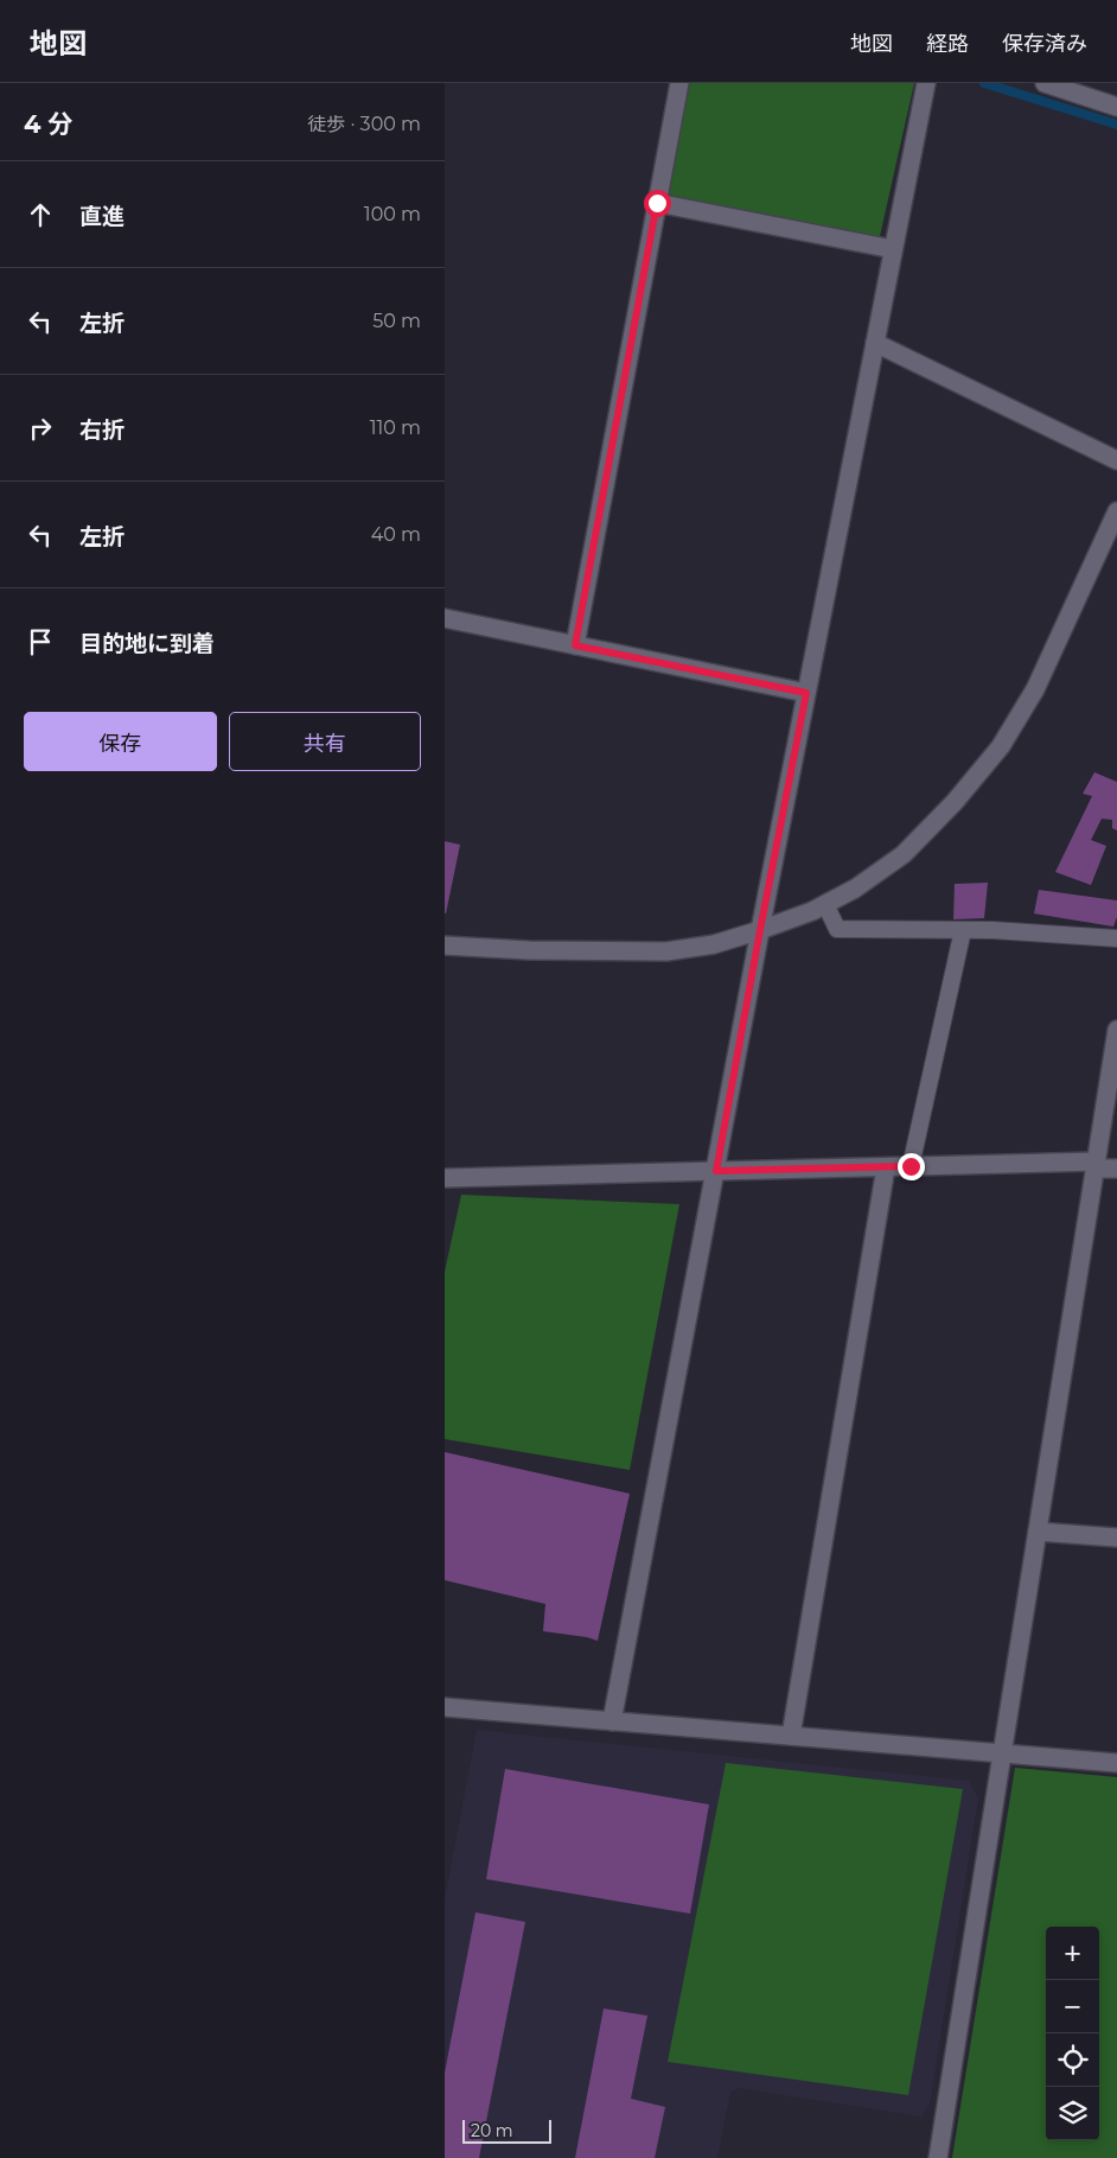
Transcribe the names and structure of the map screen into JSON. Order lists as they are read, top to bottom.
{
  "scale_bar": "20 m",
  "page": {
    "header": "地図",
    "nav": ["地図", "経路", "保存済み"],
    "heading": ["4 分", "徒歩 · 300 m"],
    "list": [
      ["直進", "100 m"],
      ["左折", "50 m"],
      ["右折", "110 m"],
      ["左折", "40 m"],
      "目的地に到着"
    ],
    "buttons": ["保存", "共有"],
    "map_buttons": ["+", "−"],
    "scale": "20 m"
  }
}
